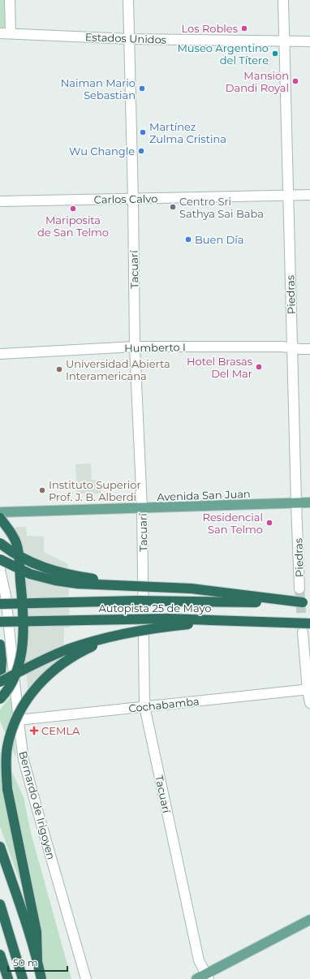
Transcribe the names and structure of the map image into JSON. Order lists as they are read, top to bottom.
{
  "streets": {
    "highway": ["Autopista 25 de Mayo"],
    "main road": ["Avenida San Juan"],
    "street": [
      "Estados Unidos",
      "Carlos Calvo",
      "Tacuarí",
      "Piedras",
      "Humberto I",
      "Cochabamba",
      "Bernardo de Irigoyen"
    ]
  },
  "crossings": [
    ["Estados Unidos", "Tacuarí"],
    ["Estados Unidos", "Piedras"],
    ["Carlos Calvo", "Tacuarí"],
    ["Carlos Calvo", "Piedras"],
    ["Tacuarí", "Humberto I"],
    ["Tacuarí", "Avenida San Juan"],
    ["Tacuarí", "Cochabamba"],
    ["Piedras", "Humberto I"],
    ["Piedras", "Avenida San Juan"],
    ["Cochabamba", "Bernardo de Irigoyen"]
  ],
  "places": {
    "other": [
      "Los Robles",
      "Museo Argentino del Títere",
      "Mansion Dandi Royal",
      "Naiman Mario Sebastian",
      "Martínez Zulma Cristina",
      "Wu Changle",
      "Centro Sri Sathya Sai Baba",
      "Mariposita de San Telmo",
      "Buen Día",
      "Hotel Brasas Del Mar",
      "Universidad Abierta Interamericana",
      "Instituto Superior Prof. J. B. Alberdi",
      "Residencial San Telmo"
    ],
    "health": ["CEMLA"]
  },
  "scale_bar": "50 m"
}
